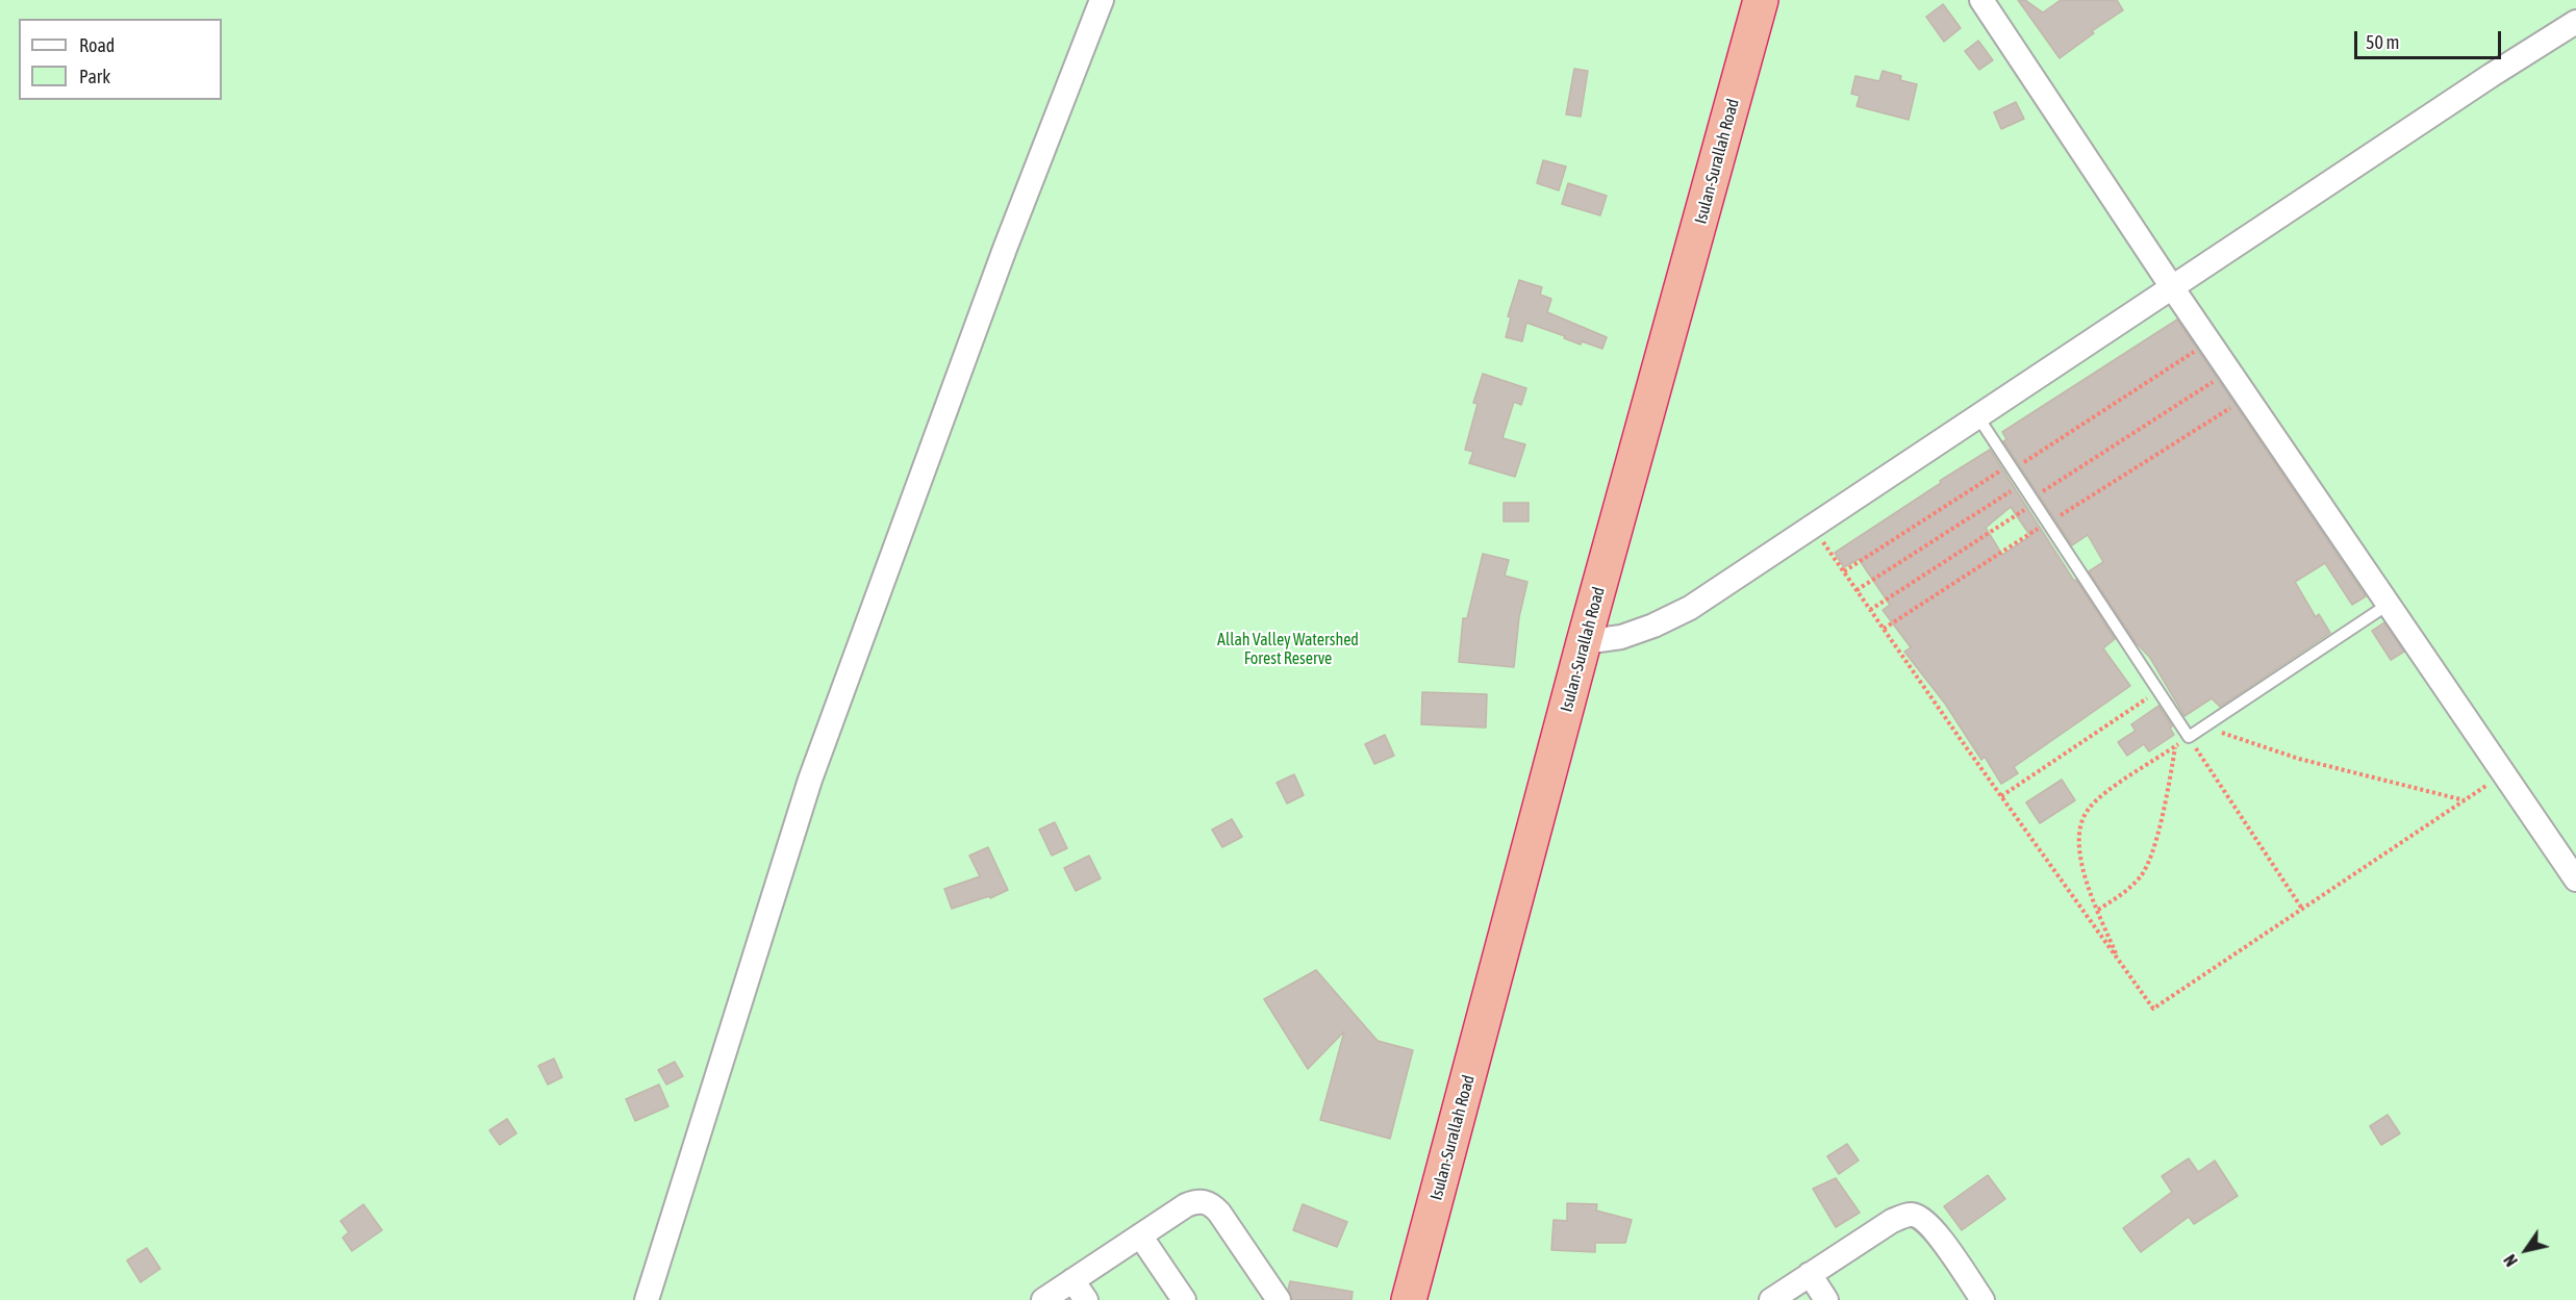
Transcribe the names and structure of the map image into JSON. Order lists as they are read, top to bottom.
{
  "streets": {
    "highway": ["Isulan-Surallah Road"]
  },
  "parks": ["Allah Valley Watershed Forest Reserve"],
  "legend": ["Road", "Park"],
  "scale_bar": "50 m",
  "north": "bottom left"
}
